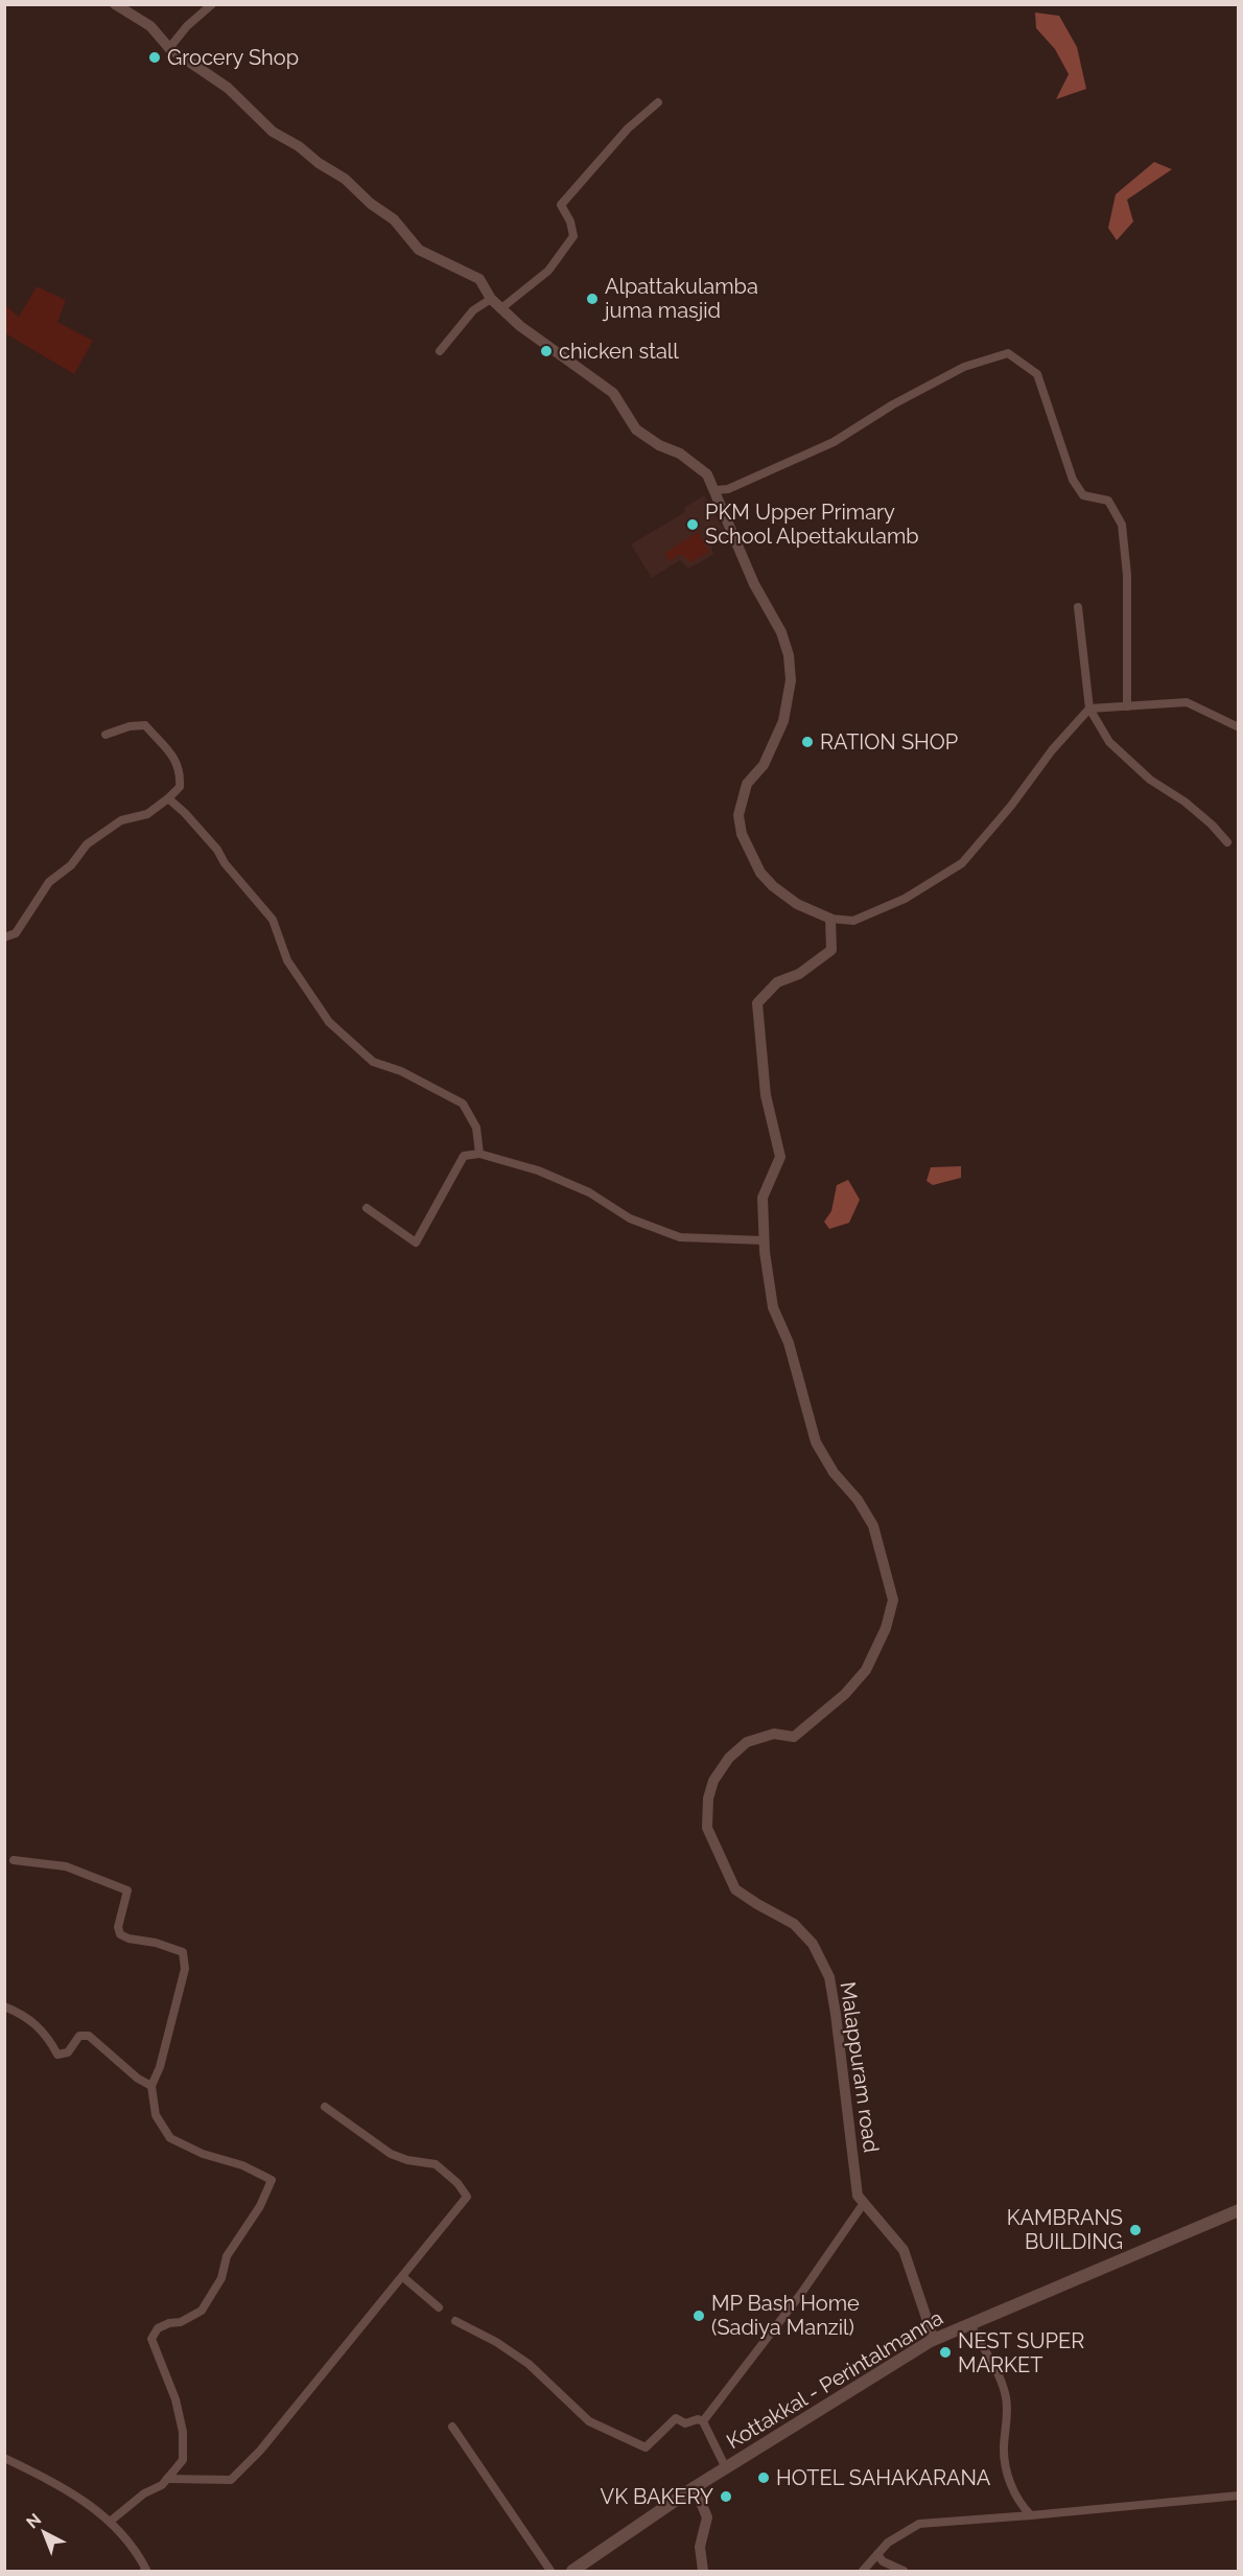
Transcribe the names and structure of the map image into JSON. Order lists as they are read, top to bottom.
{
  "streets": {
    "main road": ["Kottakkal - Perintalmanna"],
    "street": ["Malappuram road"]
  },
  "crossings": [
    ["Malappuram road", "Kottakkal - Perintalmanna"]
  ],
  "places": [
    "Grocery Shop",
    "Alpattakulamba juma masjid",
    "chicken stall",
    "PKM Upper Primary School Alpettakulamb",
    "RATION SHOP",
    "KAMBRANS BUILDING",
    "MP Bash Home (Sadiya Manzil)",
    "NEST SUPER MARKET",
    "HOTEL SAHAKARANA",
    "VK BAKERY"
  ],
  "north": "top left"
}
